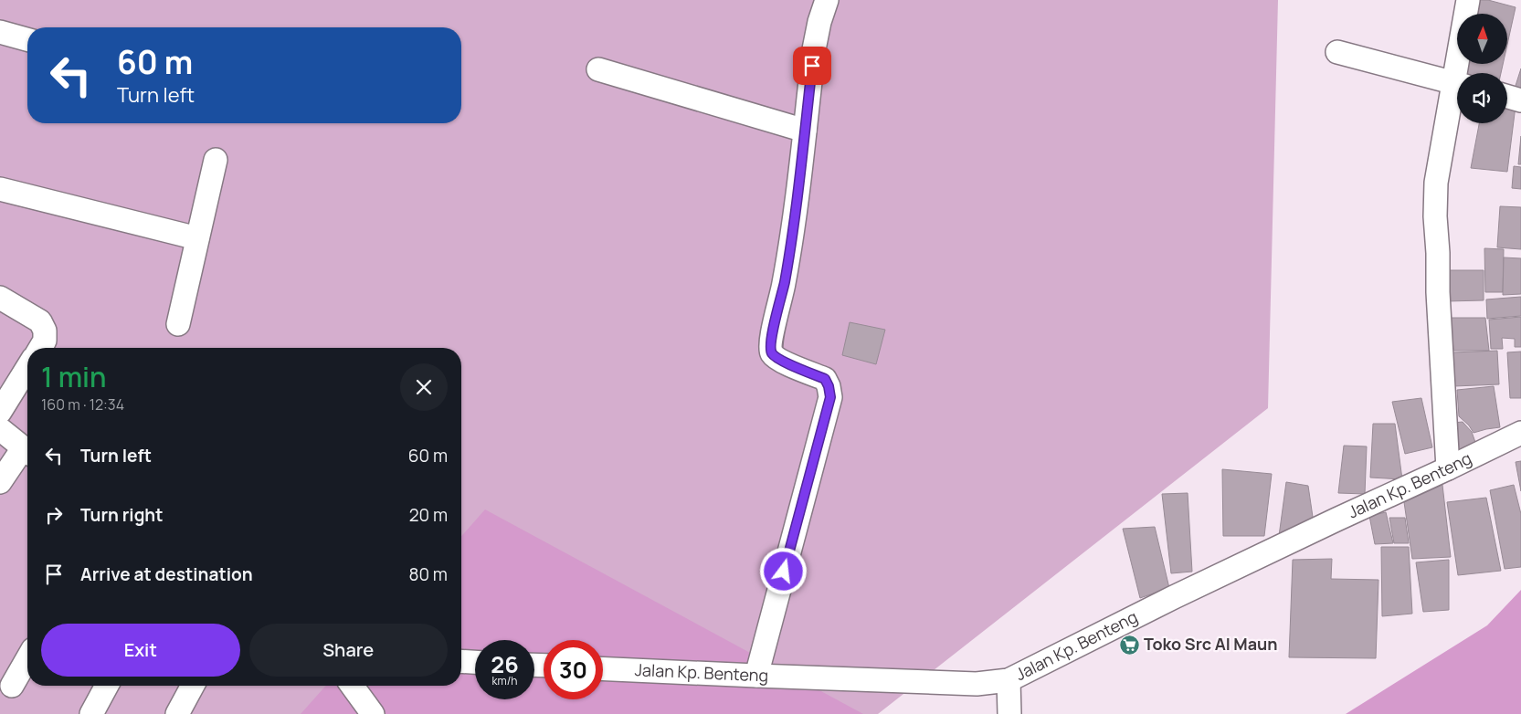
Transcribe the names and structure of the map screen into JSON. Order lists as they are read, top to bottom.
{
  "streets": {
    "street": ["Jalan Kp. Benteng"]
  },
  "places": {
    "supermarket": ["Toko Src Al Maun"]
  },
  "north": "top",
  "page": {
    "turn": ["60 m", "Turn left"],
    "heading": ["1 min", "160 m · 12:34"],
    "list": [
      {
        "name": "Turn left",
        "value": "60 m"
      },
      {
        "name": "Turn right",
        "value": "20 m"
      },
      {
        "name": "Arrive at destination",
        "value": "80 m"
      }
    ],
    "buttons": ["Exit", "Share"],
    "speed": "26 km/h",
    "limit": "30"
  }
}
